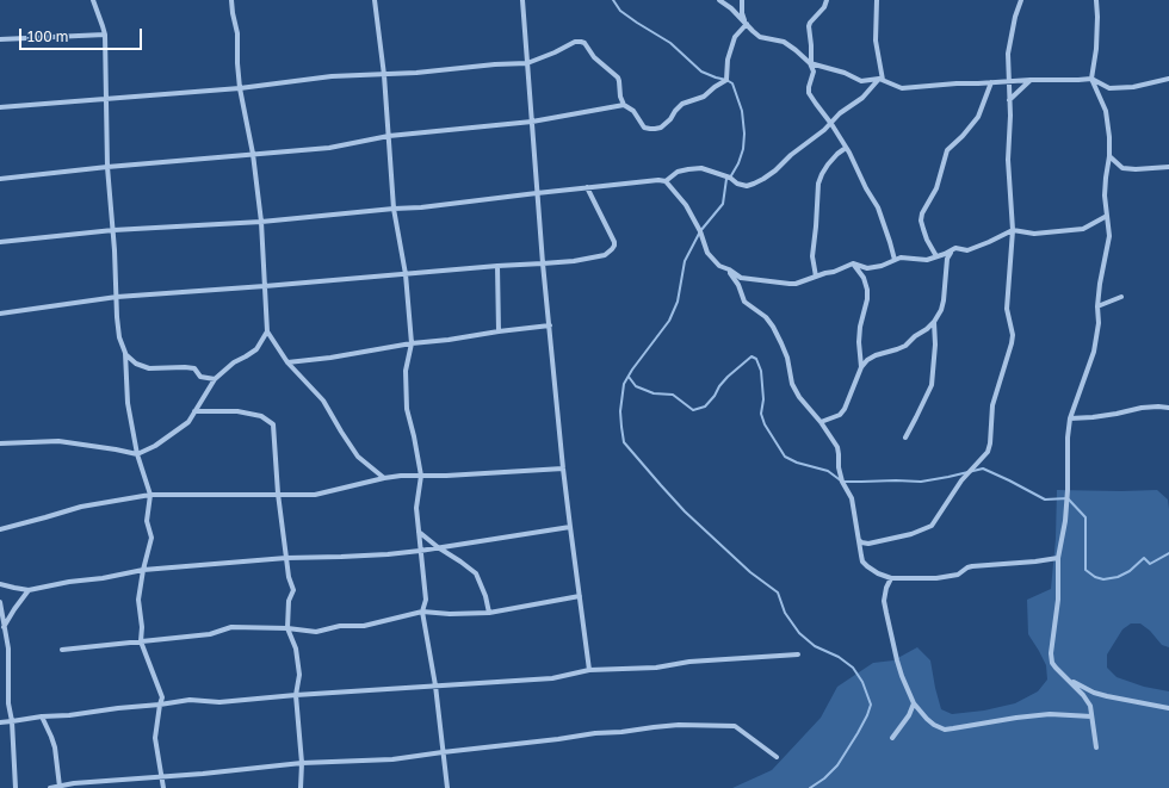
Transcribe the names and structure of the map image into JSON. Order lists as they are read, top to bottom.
{
  "scale_bar": "100 m"
}
